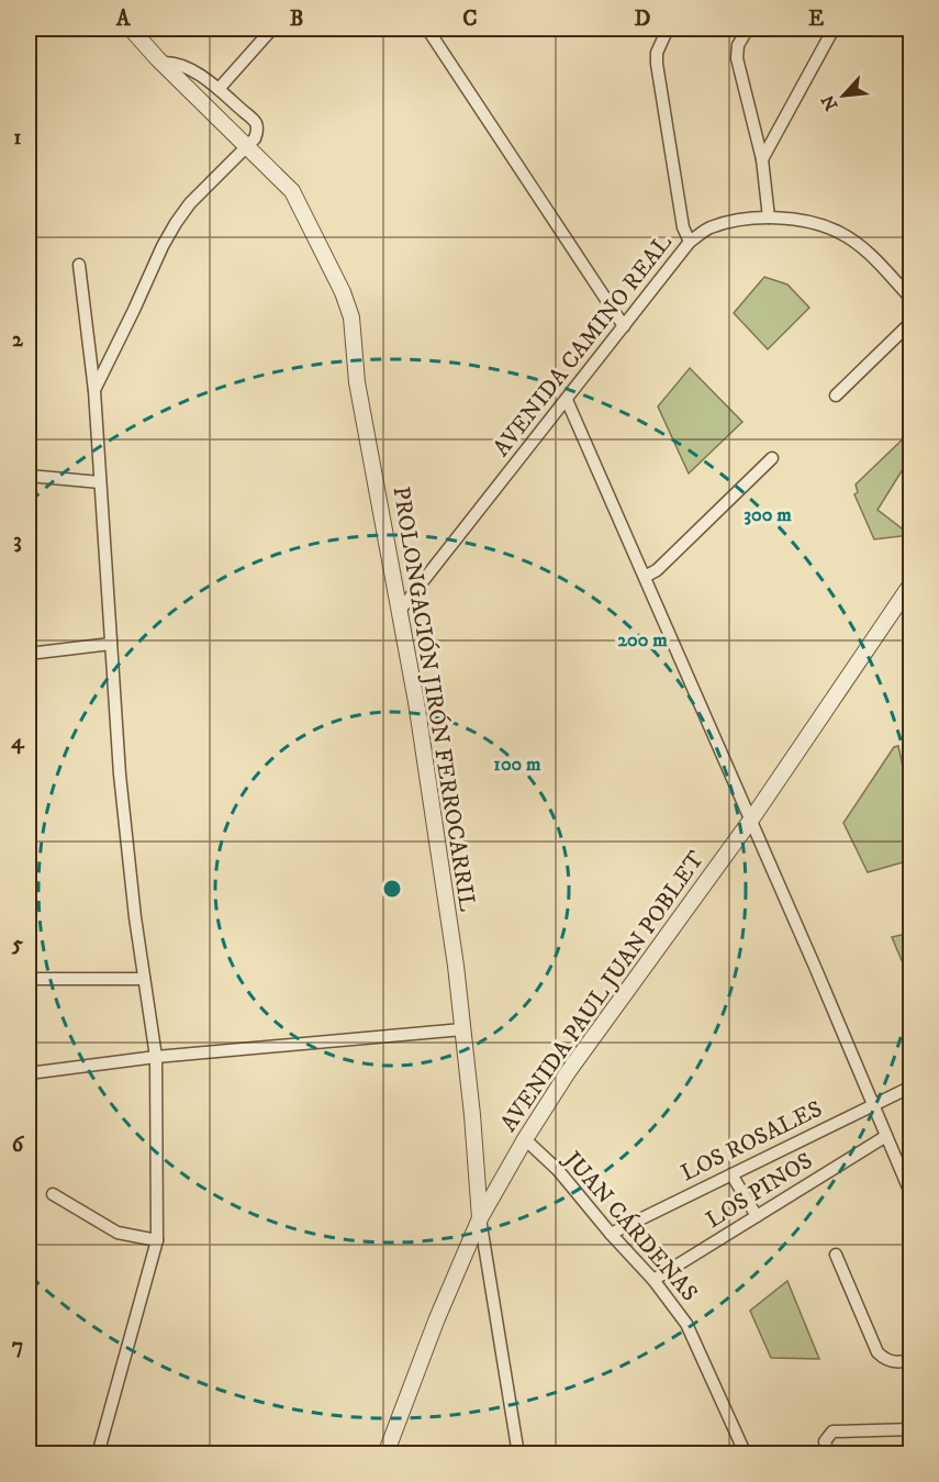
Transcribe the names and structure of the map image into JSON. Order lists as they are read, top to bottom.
{
  "streets": {
    "street": [
      "AVENIDA CAMINO REAL",
      "PROLONGACIÓN JIRÓN FERROCARRIL",
      "AVENIDA PAUL JUAN POBLET",
      "LOS ROSALES",
      "LOS PINOS",
      "JUAN CÁRDENAS"
    ]
  },
  "crossings": [
    ["AVENIDA CAMINO REAL", "PROLONGACIÓN JIRÓN FERROCARRIL"],
    ["PROLONGACIÓN JIRÓN FERROCARRIL", "AVENIDA PAUL JUAN POBLET"],
    ["AVENIDA PAUL JUAN POBLET", "JUAN CÁRDENAS"],
    ["LOS ROSALES", "JUAN CÁRDENAS"],
    ["LOS PINOS", "JUAN CÁRDENAS"]
  ],
  "north": "bottom left",
  "grid": {
    "columns": [
      "A",
      "B",
      "C",
      "D",
      "E"
    ],
    "rows": [
      "1",
      "2",
      "3",
      "4",
      "5",
      "6",
      "7"
    ]
  },
  "rings": ["300 m", "200 m", "100 m"]
}
